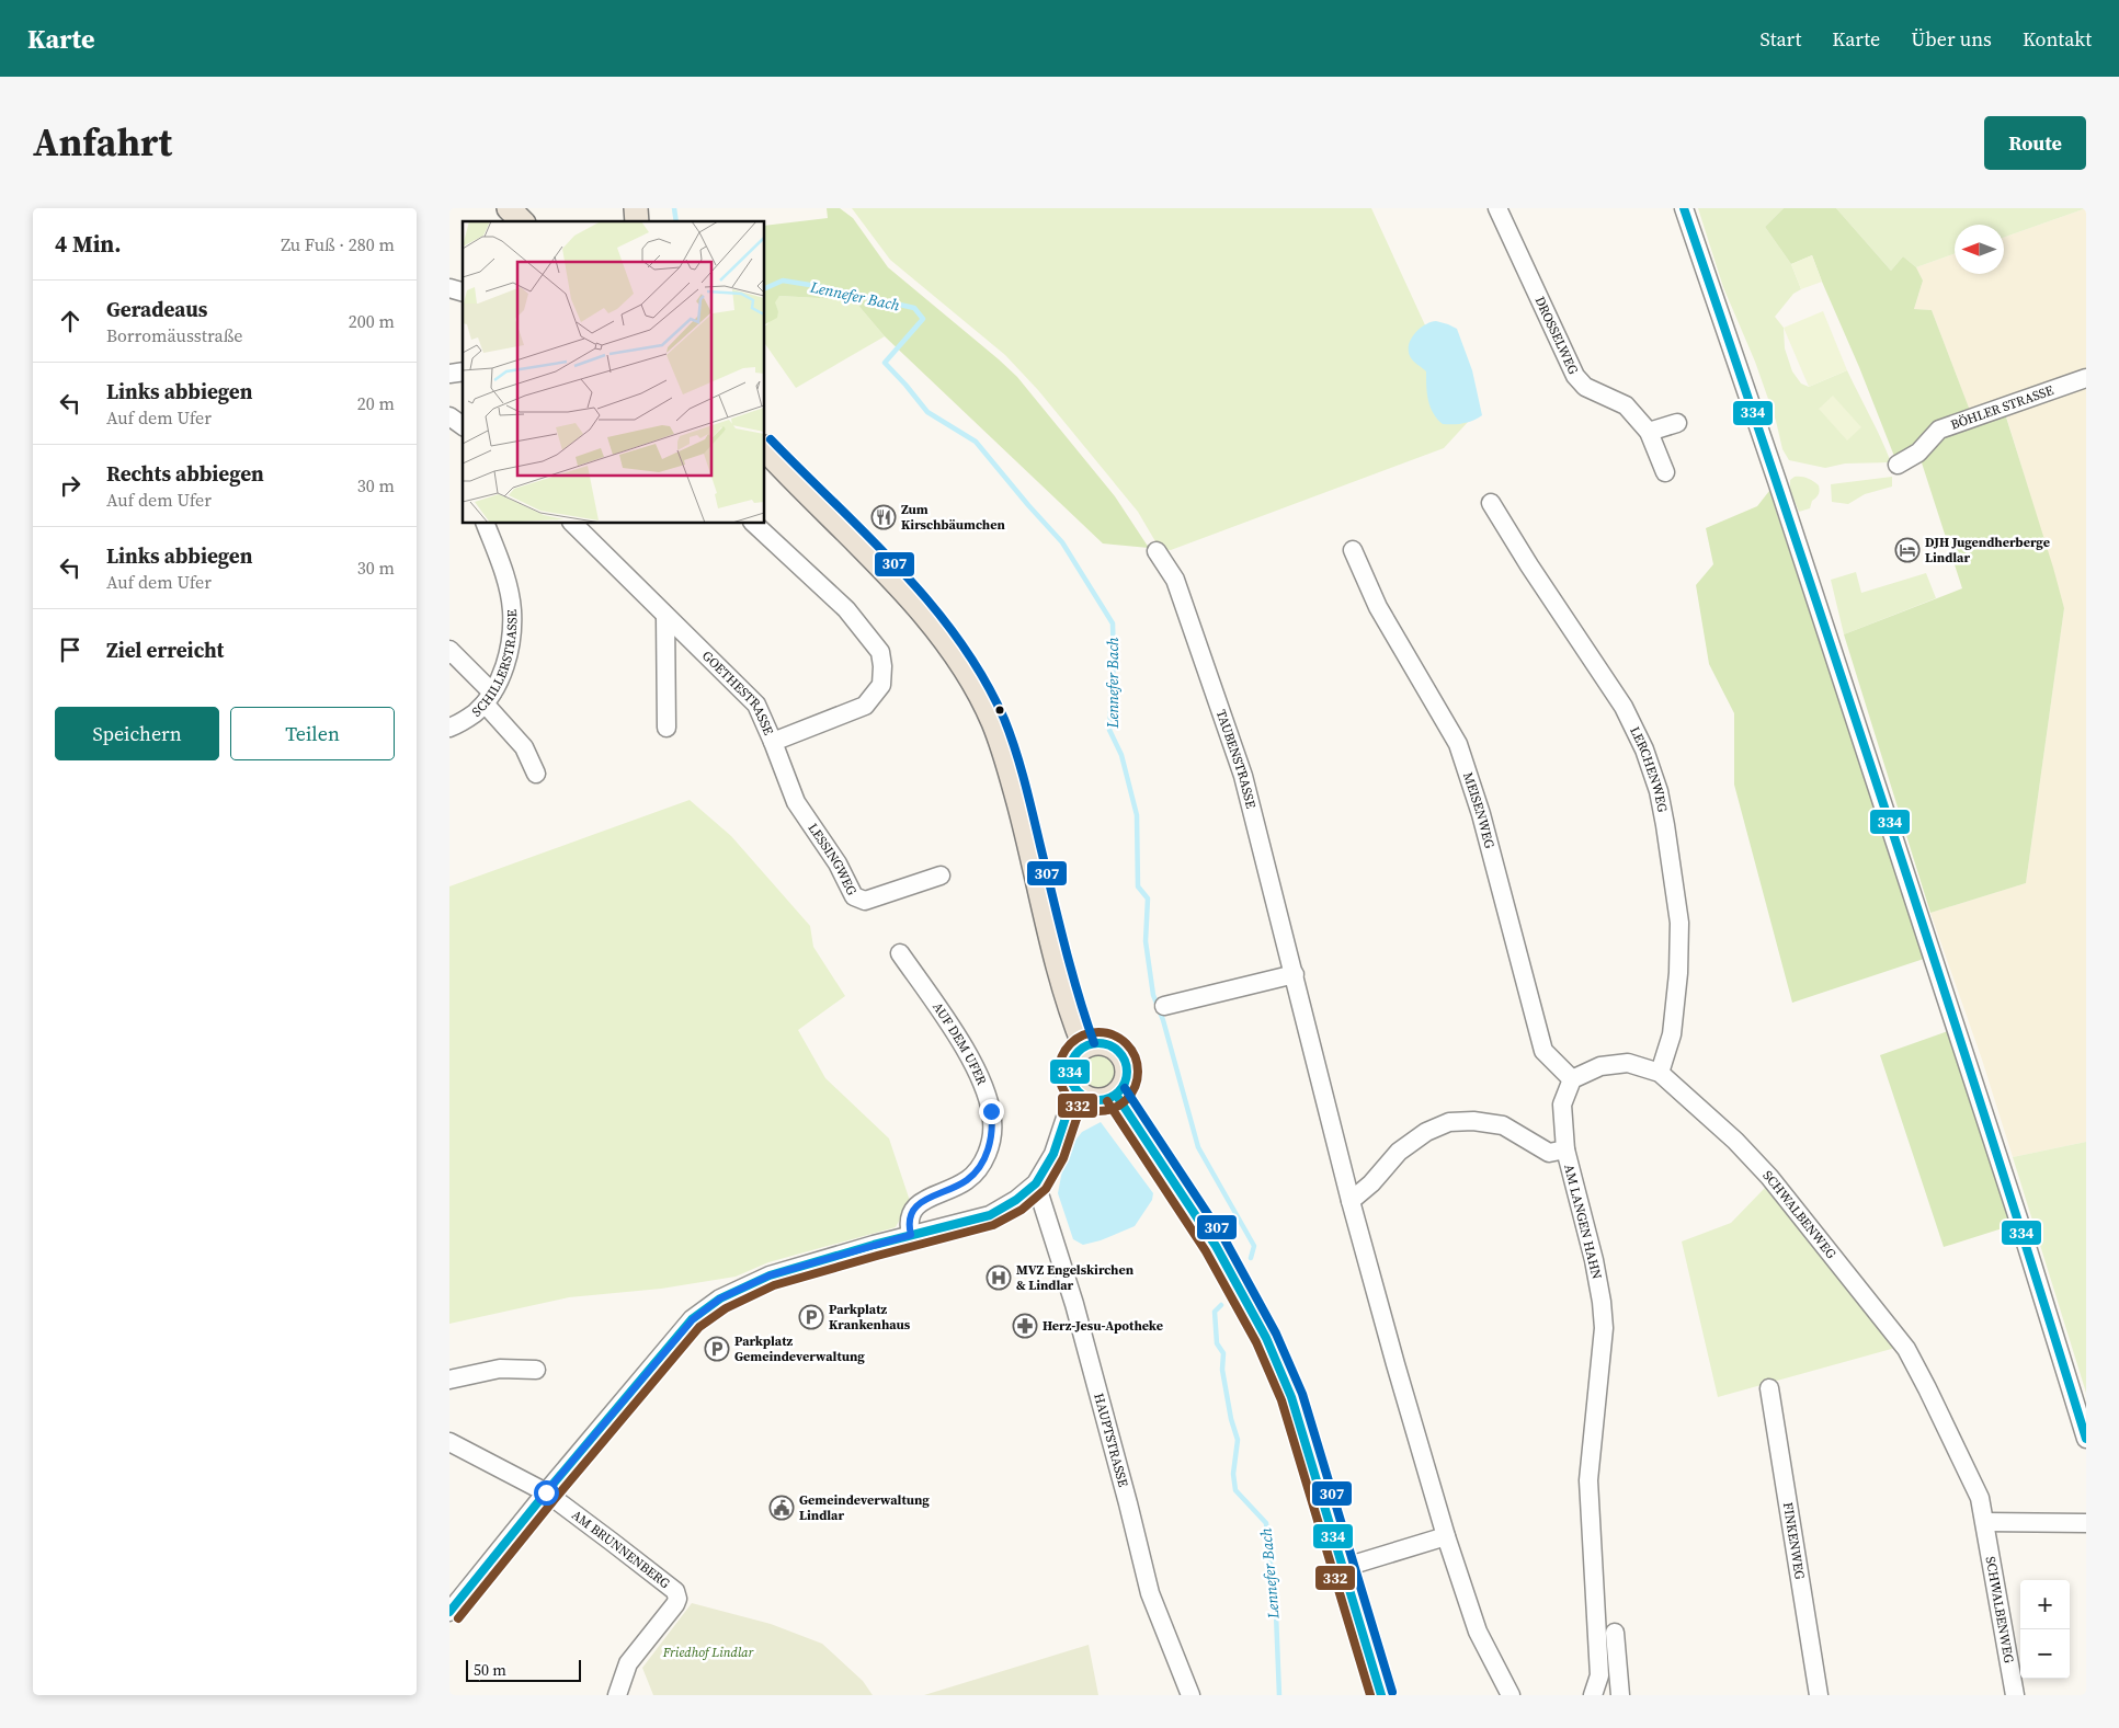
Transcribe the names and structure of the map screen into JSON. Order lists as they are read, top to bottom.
{
  "streets": {
    "street": [
      "DROSSELWEG",
      "BÖHLER STRASSE",
      "SCHILLERSTRASSE",
      "GOETHESTRASSE",
      "TAUBENSTRASSE",
      "LERCHENWEG",
      "MEISENWEG",
      "LESSINGWEG",
      "AUF DEM UFER",
      "SCHWALBENWEG",
      "AM LANGEN HAHN",
      "HAUPTSTRASSE",
      "FINKENWEG",
      "AM BRUNNENBERG"
    ]
  },
  "crossings": [
    ["GOETHESTRASSE", "LESSINGWEG"],
    ["TAUBENSTRASSE", "AM LANGEN HAHN"],
    ["LERCHENWEG", "SCHWALBENWEG"],
    ["MEISENWEG", "SCHWALBENWEG"]
  ],
  "water": ["Lennefer Bach"],
  "parks": ["Friedhof Lindlar"],
  "places": {
    "restaurant": ["Zum Kirschbäumchen"],
    "hotel": ["DJH Jugendherberge Lindlar"],
    "hospital": ["MVZ Engelskirchen & Lindlar"],
    "parking": ["Parkplatz Krankenhaus", "Parkplatz Gemeindeverwaltung"],
    "pharmacy": ["Herz-Jesu-Apotheke"],
    "public building": ["Gemeindeverwaltung Lindlar"]
  },
  "lines": ["transit line 334", "transit line 307", "transit line 332"],
  "scale_bar": "50 m",
  "north": "left",
  "page": {
    "header": "Karte",
    "nav": [
      "Start",
      "Karte",
      "Über uns",
      "Kontakt"
    ],
    "title": "Anfahrt",
    "buttons": [
      "Route",
      ["Speichern", "Teilen"]
    ],
    "heading": ["4 Min.", "Zu Fuß · 280 m"],
    "list": [
      ["Geradeaus", "Borromäusstraße", "200 m"],
      ["Links abbiegen", "Auf dem Ufer", "20 m"],
      ["Rechts abbiegen", "Auf dem Ufer", "30 m"],
      ["Links abbiegen", "Auf dem Ufer", "30 m"],
      "Ziel erreicht"
    ],
    "map_buttons": ["+", "−"],
    "scale": "50 m"
  }
}
